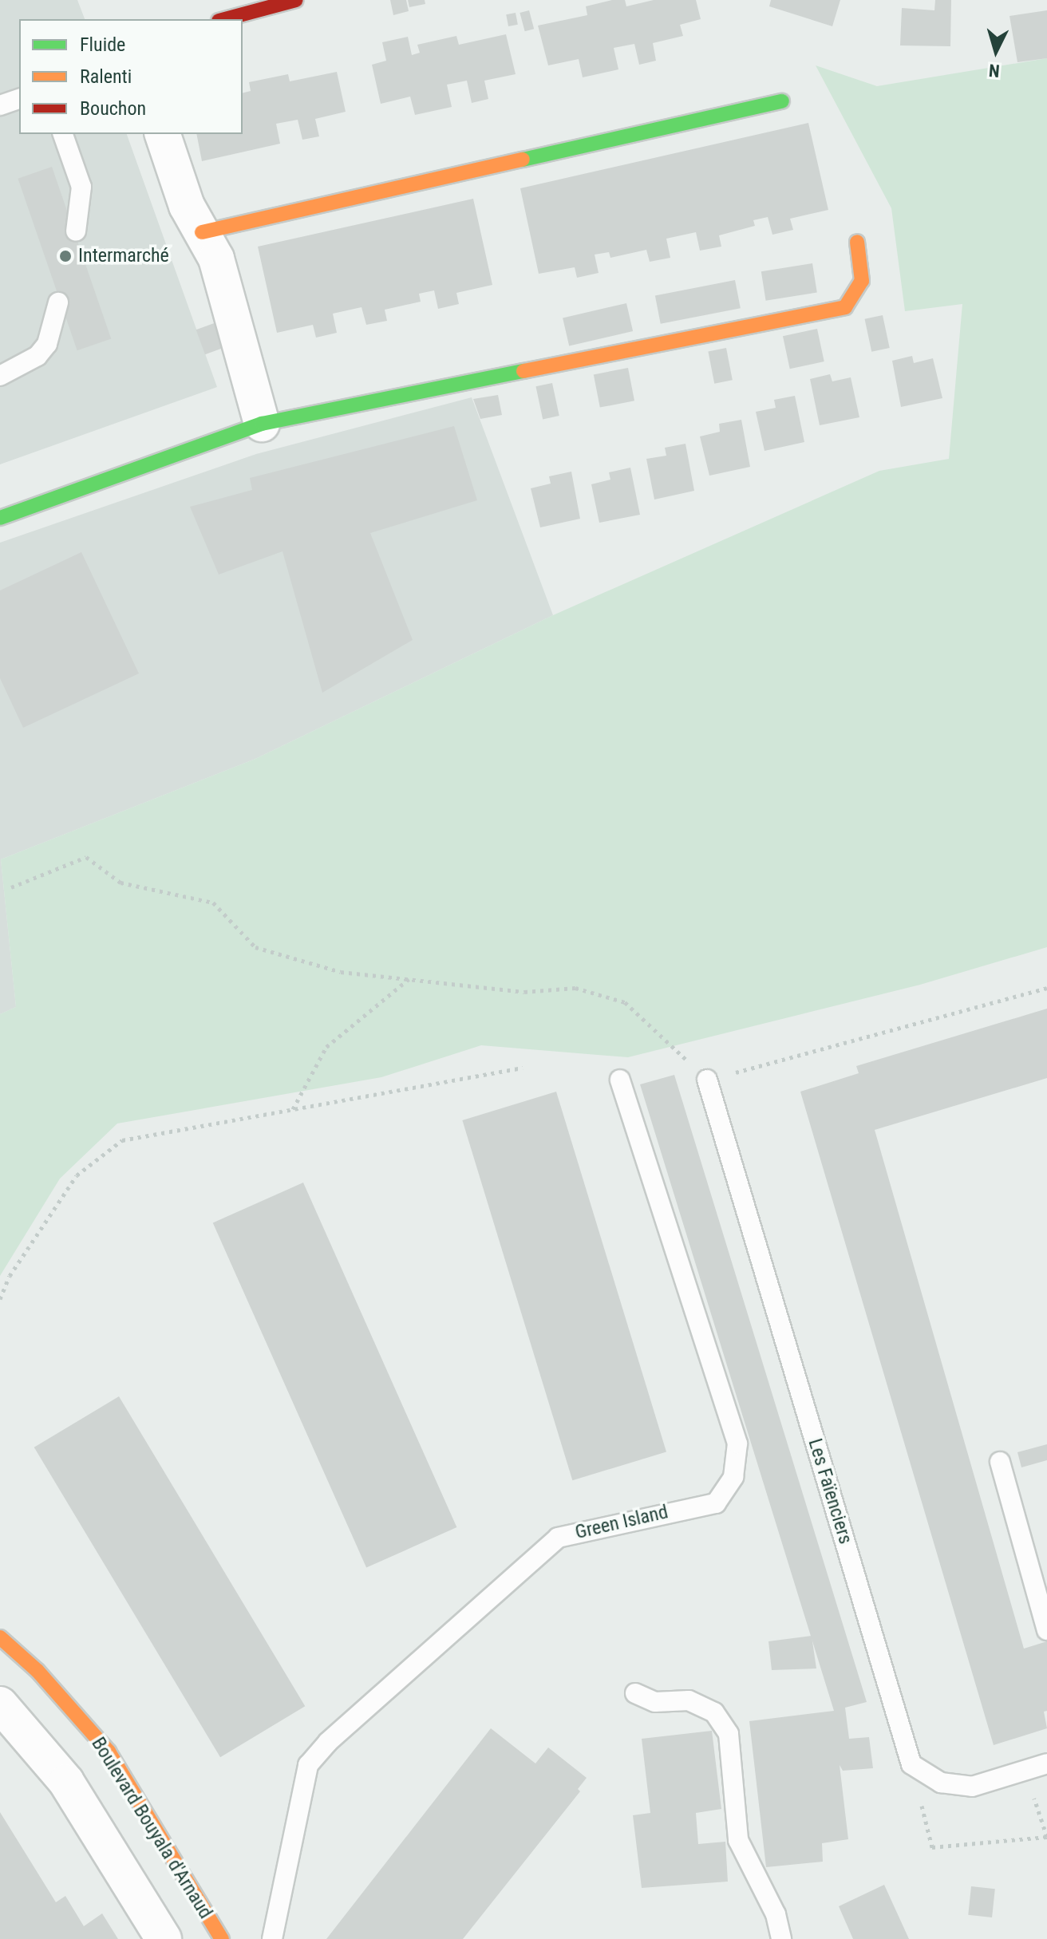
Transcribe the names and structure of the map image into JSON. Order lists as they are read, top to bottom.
{
  "streets": {
    "street": ["Boulevard Bouyala d'Arnaud"],
    "lane": ["Les Faïenciers", "Green Island"]
  },
  "places": ["Intermarché"],
  "legend": ["Fluide", "Ralenti", "Bouchon"],
  "north": "bottom"
}
